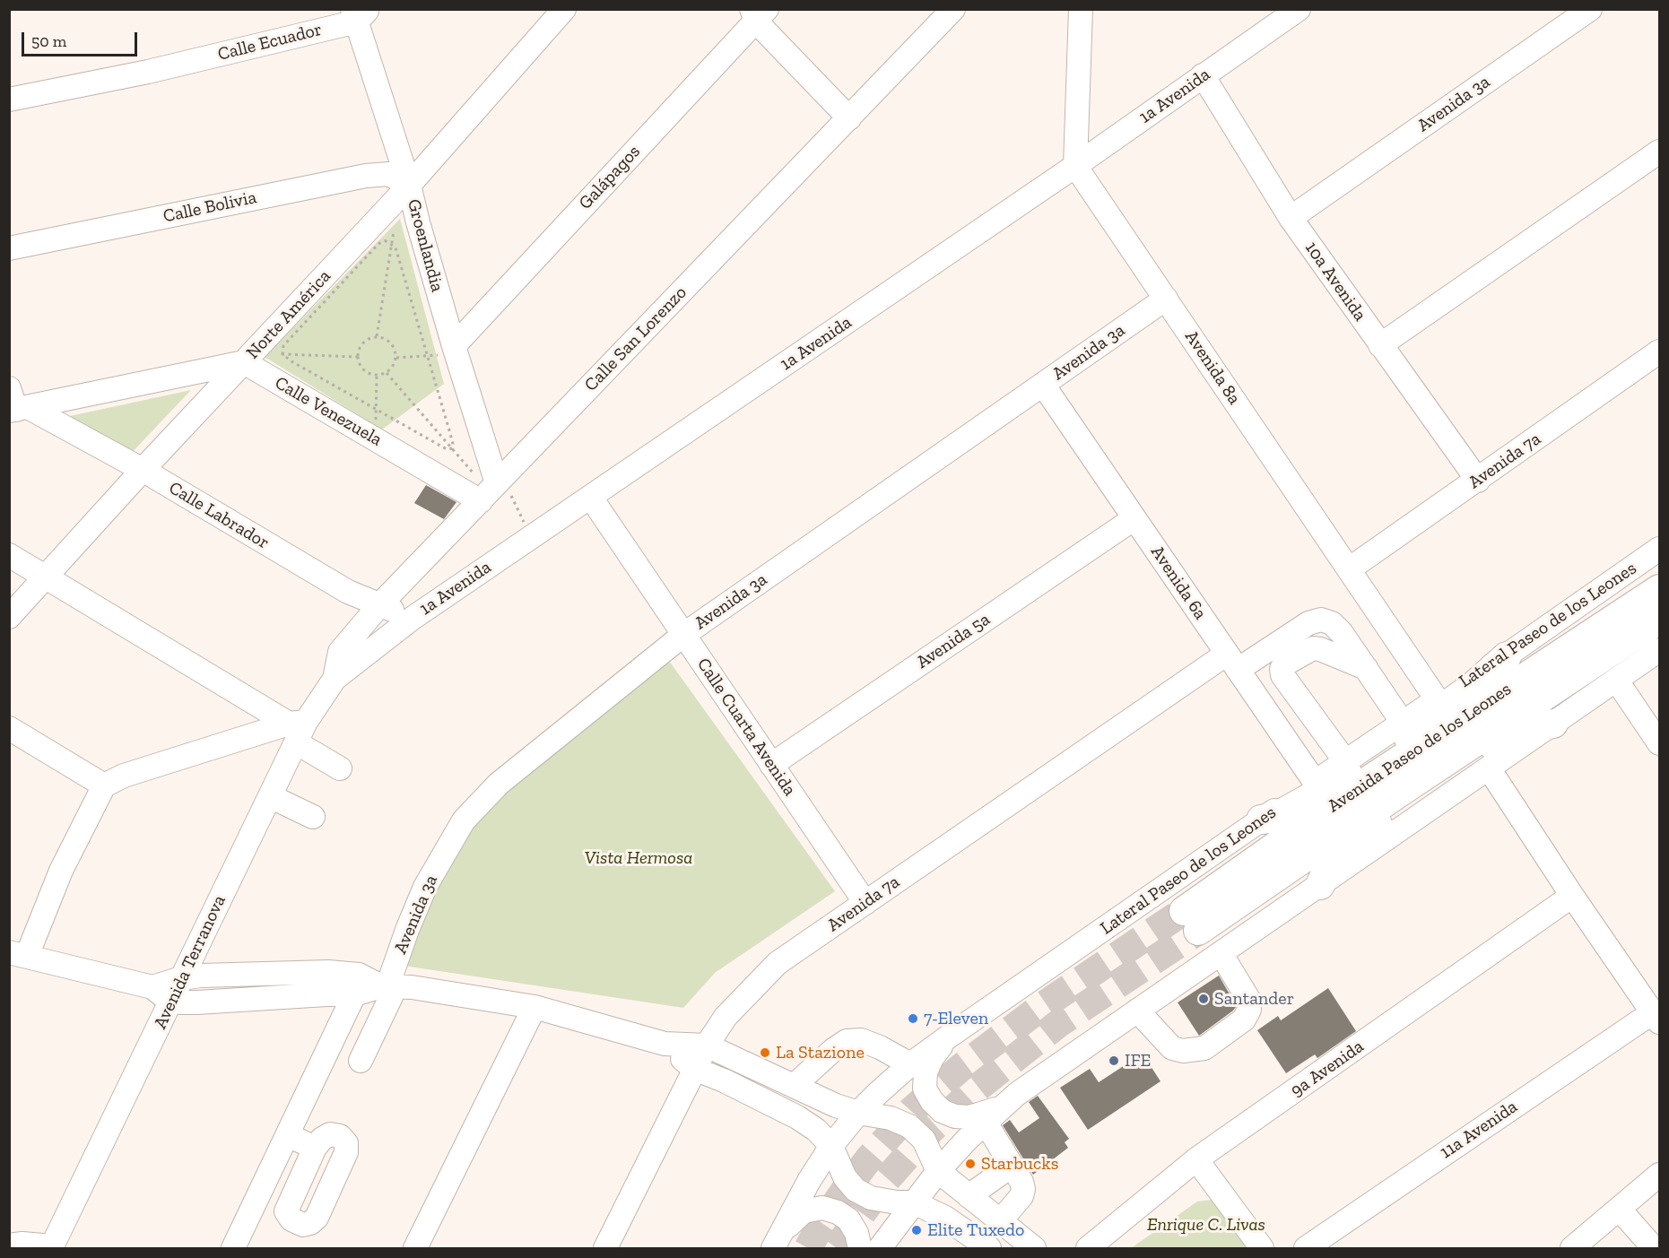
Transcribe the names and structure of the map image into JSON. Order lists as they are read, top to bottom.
{
  "streets": {
    "main road": ["Avenida Paseo de los Leones"],
    "street": [
      "Calle Ecuador",
      "1a Avenida",
      "Avenida 3a",
      "Galápagos",
      "Calle Bolivia",
      "Groenlandia",
      "10a Avenida",
      "Norte América",
      "Calle San Lorenzo",
      "Avenida 8a",
      "Calle Venezuela",
      "Avenida 7a",
      "Calle Labrador",
      "Avenida 6a",
      "Lateral Paseo de los Leones",
      "Avenida 5a",
      "Calle Cuarta Avenida",
      "Avenida Terranova",
      "9a Avenida",
      "11a Avenida"
    ]
  },
  "crossings": [
    ["Calle Ecuador", "Groenlandia"],
    ["1a Avenida", "10a Avenida"],
    ["1a Avenida", "Calle San Lorenzo"],
    ["1a Avenida", "Avenida 8a"],
    ["1a Avenida", "Calle Labrador"],
    ["1a Avenida", "Calle Cuarta Avenida"],
    ["1a Avenida", "Avenida Terranova"],
    ["Avenida 3a", "10a Avenida"],
    ["Avenida 3a", "Avenida 8a"],
    ["Avenida 3a", "Avenida 6a"],
    ["Avenida 3a", "Calle Cuarta Avenida"],
    ["Galápagos", "Groenlandia"],
    ["Calle Bolivia", "Groenlandia"],
    ["Calle Bolivia", "Norte América"],
    ["Groenlandia", "Norte América"],
    ["Groenlandia", "Calle San Lorenzo"],
    ["Groenlandia", "Calle Venezuela"],
    ["10a Avenida", "Avenida 7a"],
    ["Norte América", "Calle Venezuela"],
    ["Norte América", "Calle Labrador"],
    ["Calle San Lorenzo", "Calle Venezuela"],
    ["Calle San Lorenzo", "Calle Labrador"],
    ["Calle San Lorenzo", "Avenida Terranova"],
    ["Avenida 8a", "Avenida 7a"],
    ["Avenida 8a", "Lateral Paseo de los Leones"],
    ["Avenida 7a", "Avenida 6a"],
    ["Avenida 7a", "Calle Cuarta Avenida"],
    ["Avenida 6a", "Lateral Paseo de los Leones"],
    ["Avenida 6a", "Avenida 5a"],
    ["Avenida 5a", "Calle Cuarta Avenida"]
  ],
  "parks": ["Vista Hermosa", "Enrique C. Livas"],
  "places": [
    "Santander",
    "7-Eleven",
    "La Stazione",
    "IFE",
    "Starbucks",
    "Elite Tuxedo"
  ],
  "scale_bar": "50 m"
}
